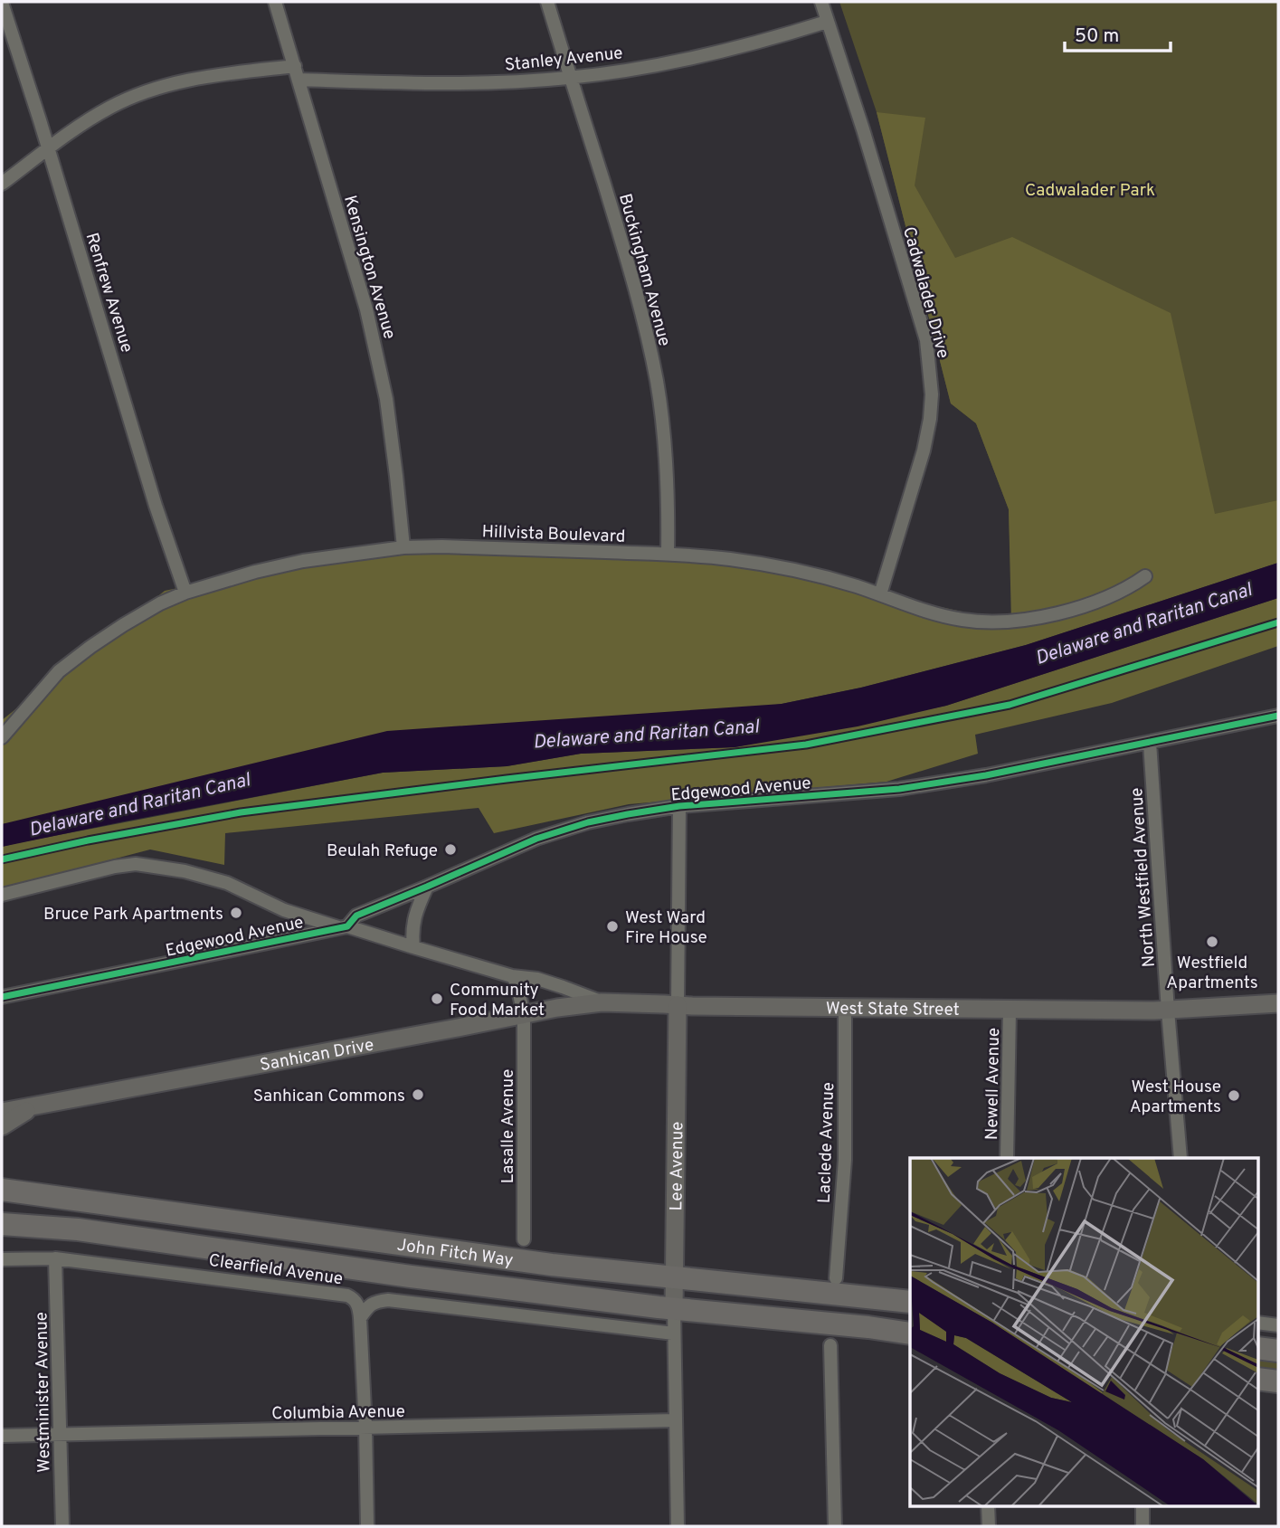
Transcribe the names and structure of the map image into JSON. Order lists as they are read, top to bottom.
{
  "streets": {
    "highway": ["John Fitch Way"],
    "main road": ["West State Street", "Sanhican Drive", "Lee Avenue"],
    "street": [
      "Stanley Avenue",
      "Kensington Avenue",
      "Buckingham Avenue",
      "Renfrew Avenue",
      "Cadwalader Drive",
      "Hillvista Boulevard",
      "Edgewood Avenue",
      "North Westfield Avenue",
      "Newell Avenue",
      "Lasalle Avenue",
      "Laclede Avenue",
      "Clearfield Avenue",
      "Westminister Avenue",
      "Columbia Avenue"
    ]
  },
  "crossings": [
    ["Stanley Avenue", "Kensington Avenue"],
    ["Stanley Avenue", "Buckingham Avenue"],
    ["Stanley Avenue", "Renfrew Avenue"],
    ["Stanley Avenue", "Cadwalader Drive"],
    ["Kensington Avenue", "Hillvista Boulevard"],
    ["Buckingham Avenue", "Hillvista Boulevard"],
    ["Renfrew Avenue", "Hillvista Boulevard"],
    ["Cadwalader Drive", "Hillvista Boulevard"],
    ["Edgewood Avenue", "North Westfield Avenue"],
    ["Edgewood Avenue", "West State Street"],
    ["Edgewood Avenue", "Lee Avenue"],
    ["North Westfield Avenue", "West State Street"],
    ["West State Street", "Sanhican Drive"],
    ["West State Street", "Newell Avenue"],
    ["West State Street", "Laclede Avenue"],
    ["West State Street", "Lee Avenue"],
    ["Sanhican Drive", "Lasalle Avenue"],
    ["Lee Avenue", "John Fitch Way"],
    ["Lee Avenue", "Columbia Avenue"],
    ["Clearfield Avenue", "Westminister Avenue"],
    ["Westminister Avenue", "Columbia Avenue"]
  ],
  "water": ["Delaware and Raritan Canal"],
  "parks": ["Cadwalader Park"],
  "places": [
    "Beulah Refuge",
    "Bruce Park Apartments",
    "West Ward Fire House",
    "Westfield Apartments",
    "Community Food Market",
    "Sanhican Commons",
    "West House Apartments"
  ],
  "scale_bar": "50 m"
}
